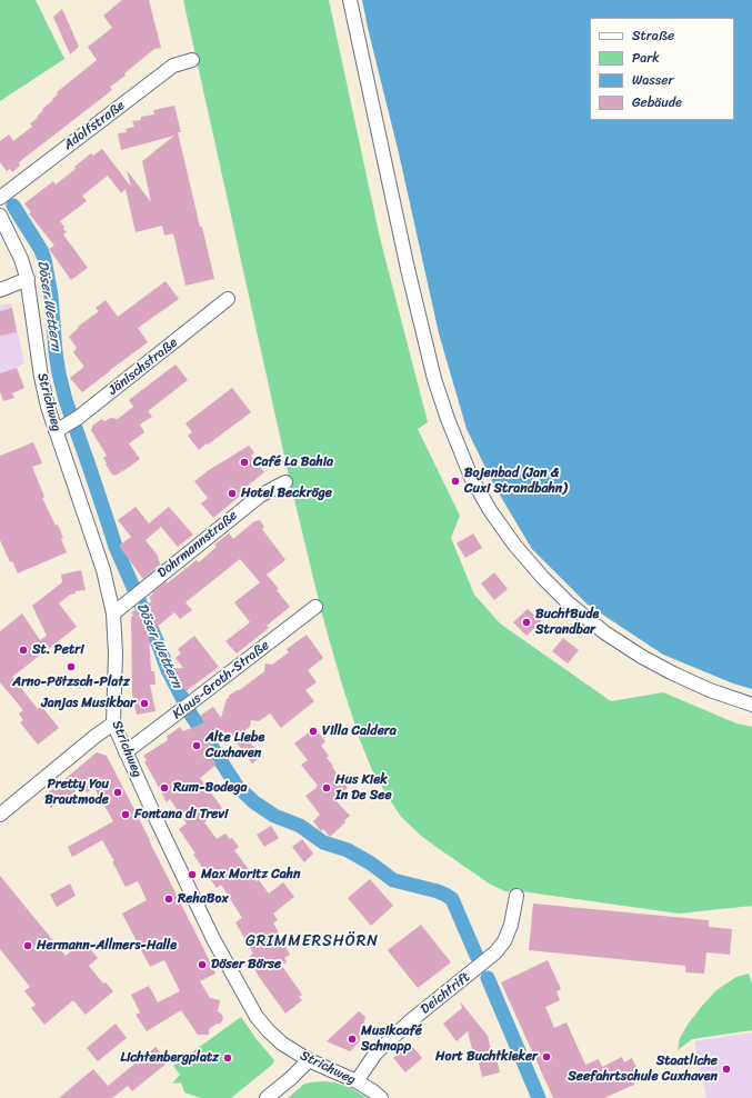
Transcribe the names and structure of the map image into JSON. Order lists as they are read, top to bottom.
{
  "streets": {
    "street": [
      "Adolfstraße",
      "Jänischstraße",
      "Strichweg",
      "Dohrmannstraße",
      "Klaus-Groth-Straße",
      "Deichtrift"
    ]
  },
  "crossings": [
    ["Jänischstraße", "Strichweg"],
    ["Strichweg", "Dohrmannstraße"],
    ["Strichweg", "Klaus-Groth-Straße"],
    ["Strichweg", "Deichtrift"]
  ],
  "districts": ["GRIMMERSHÖRN"],
  "water": ["Döser Wettern"],
  "places": [
    "Café La Bahia",
    "Bojenbad (Jan & Cuxi Strandbahn)",
    "Hotel Beckröge",
    "BuchtBude Strandbar",
    "St. Petri",
    "Arno-Pötzsch-Platz",
    "Janjas Musikbar",
    "Villa Caldera",
    "Alte Liebe Cuxhaven",
    "Rum-Bodega",
    "Hus Kiek In De See",
    "Pretty You Brautmode",
    "Fontana di Trevi",
    "Max Moritz Cahn",
    "RehaBox",
    "Hermann-Allmers-Halle",
    "Döser Börse",
    "Musikcafé Schnapp",
    "Hort Buchtkieker",
    "Lichtenbergplatz",
    "Staatliche Seefahrtschule Cuxhaven"
  ],
  "legend": [
    "Straße",
    "Park",
    "Wasser",
    "Gebäude"
  ]
}
